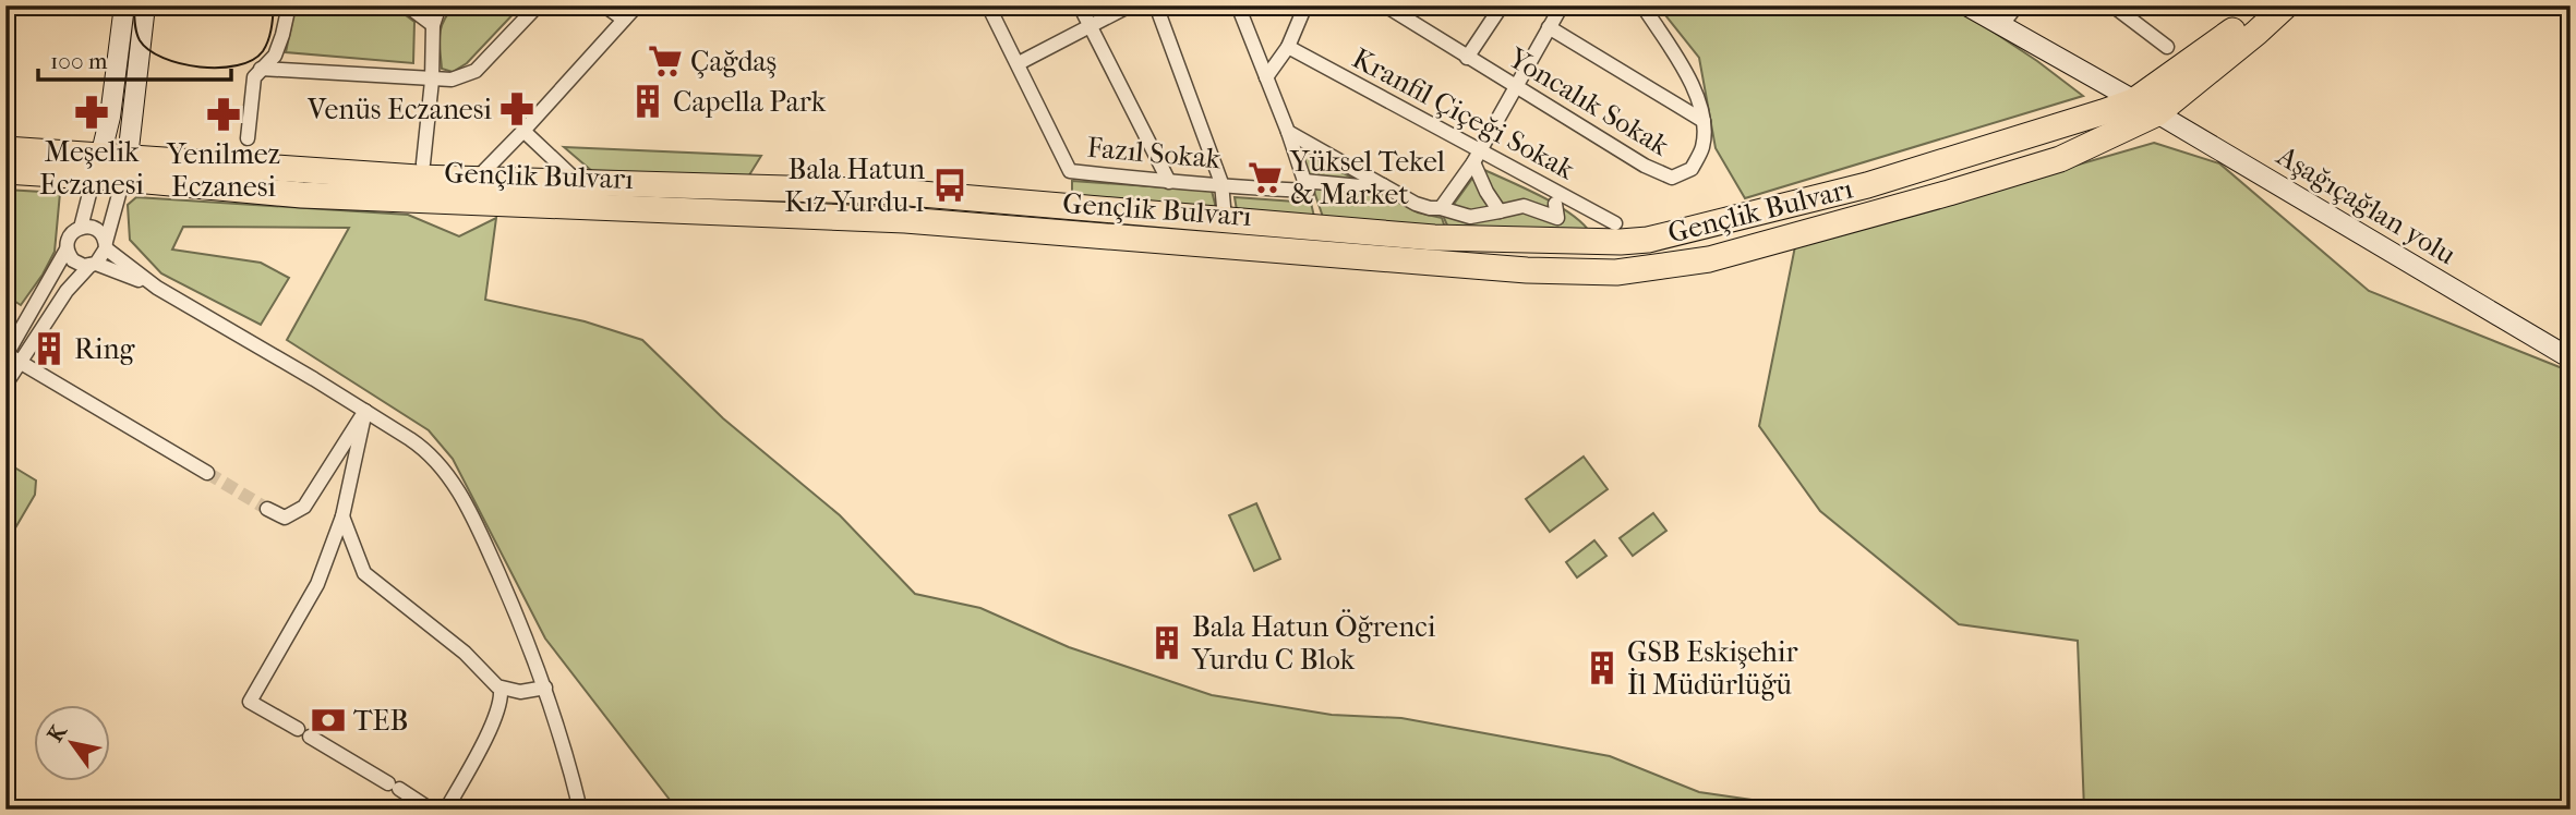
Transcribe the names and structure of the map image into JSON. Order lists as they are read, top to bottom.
{
  "streets": {
    "highway": ["Gençlik Bulvarı"],
    "street": [
      "Yoncalık Sokak",
      "Kranfil Çiçeği Sokak",
      "Fazıl Sokak",
      "Aşağıçağlan yolu"
    ]
  },
  "crossings": [
    ["Gençlik Bulvarı", "Aşağıçağlan yolu"]
  ],
  "places": {
    "supermarket": ["Çağdaş", "Yüksel Tekel & Market"],
    "building": [
      "Capella Park",
      "Ring",
      "Bala Hatun Öğrenci Yurdu C Blok",
      "GSB Eskişehir İl Müdürlüğü"
    ],
    "pharmacy": ["Venüs Eczanesi", "Meşelik Eczanesi", "Yenilmez Eczanesi"],
    "bus stop": ["Bala Hatun Kız Yurdu 1"],
    "bank": ["TEB"]
  },
  "scale_bar": "100 m",
  "north": "top left"
}
